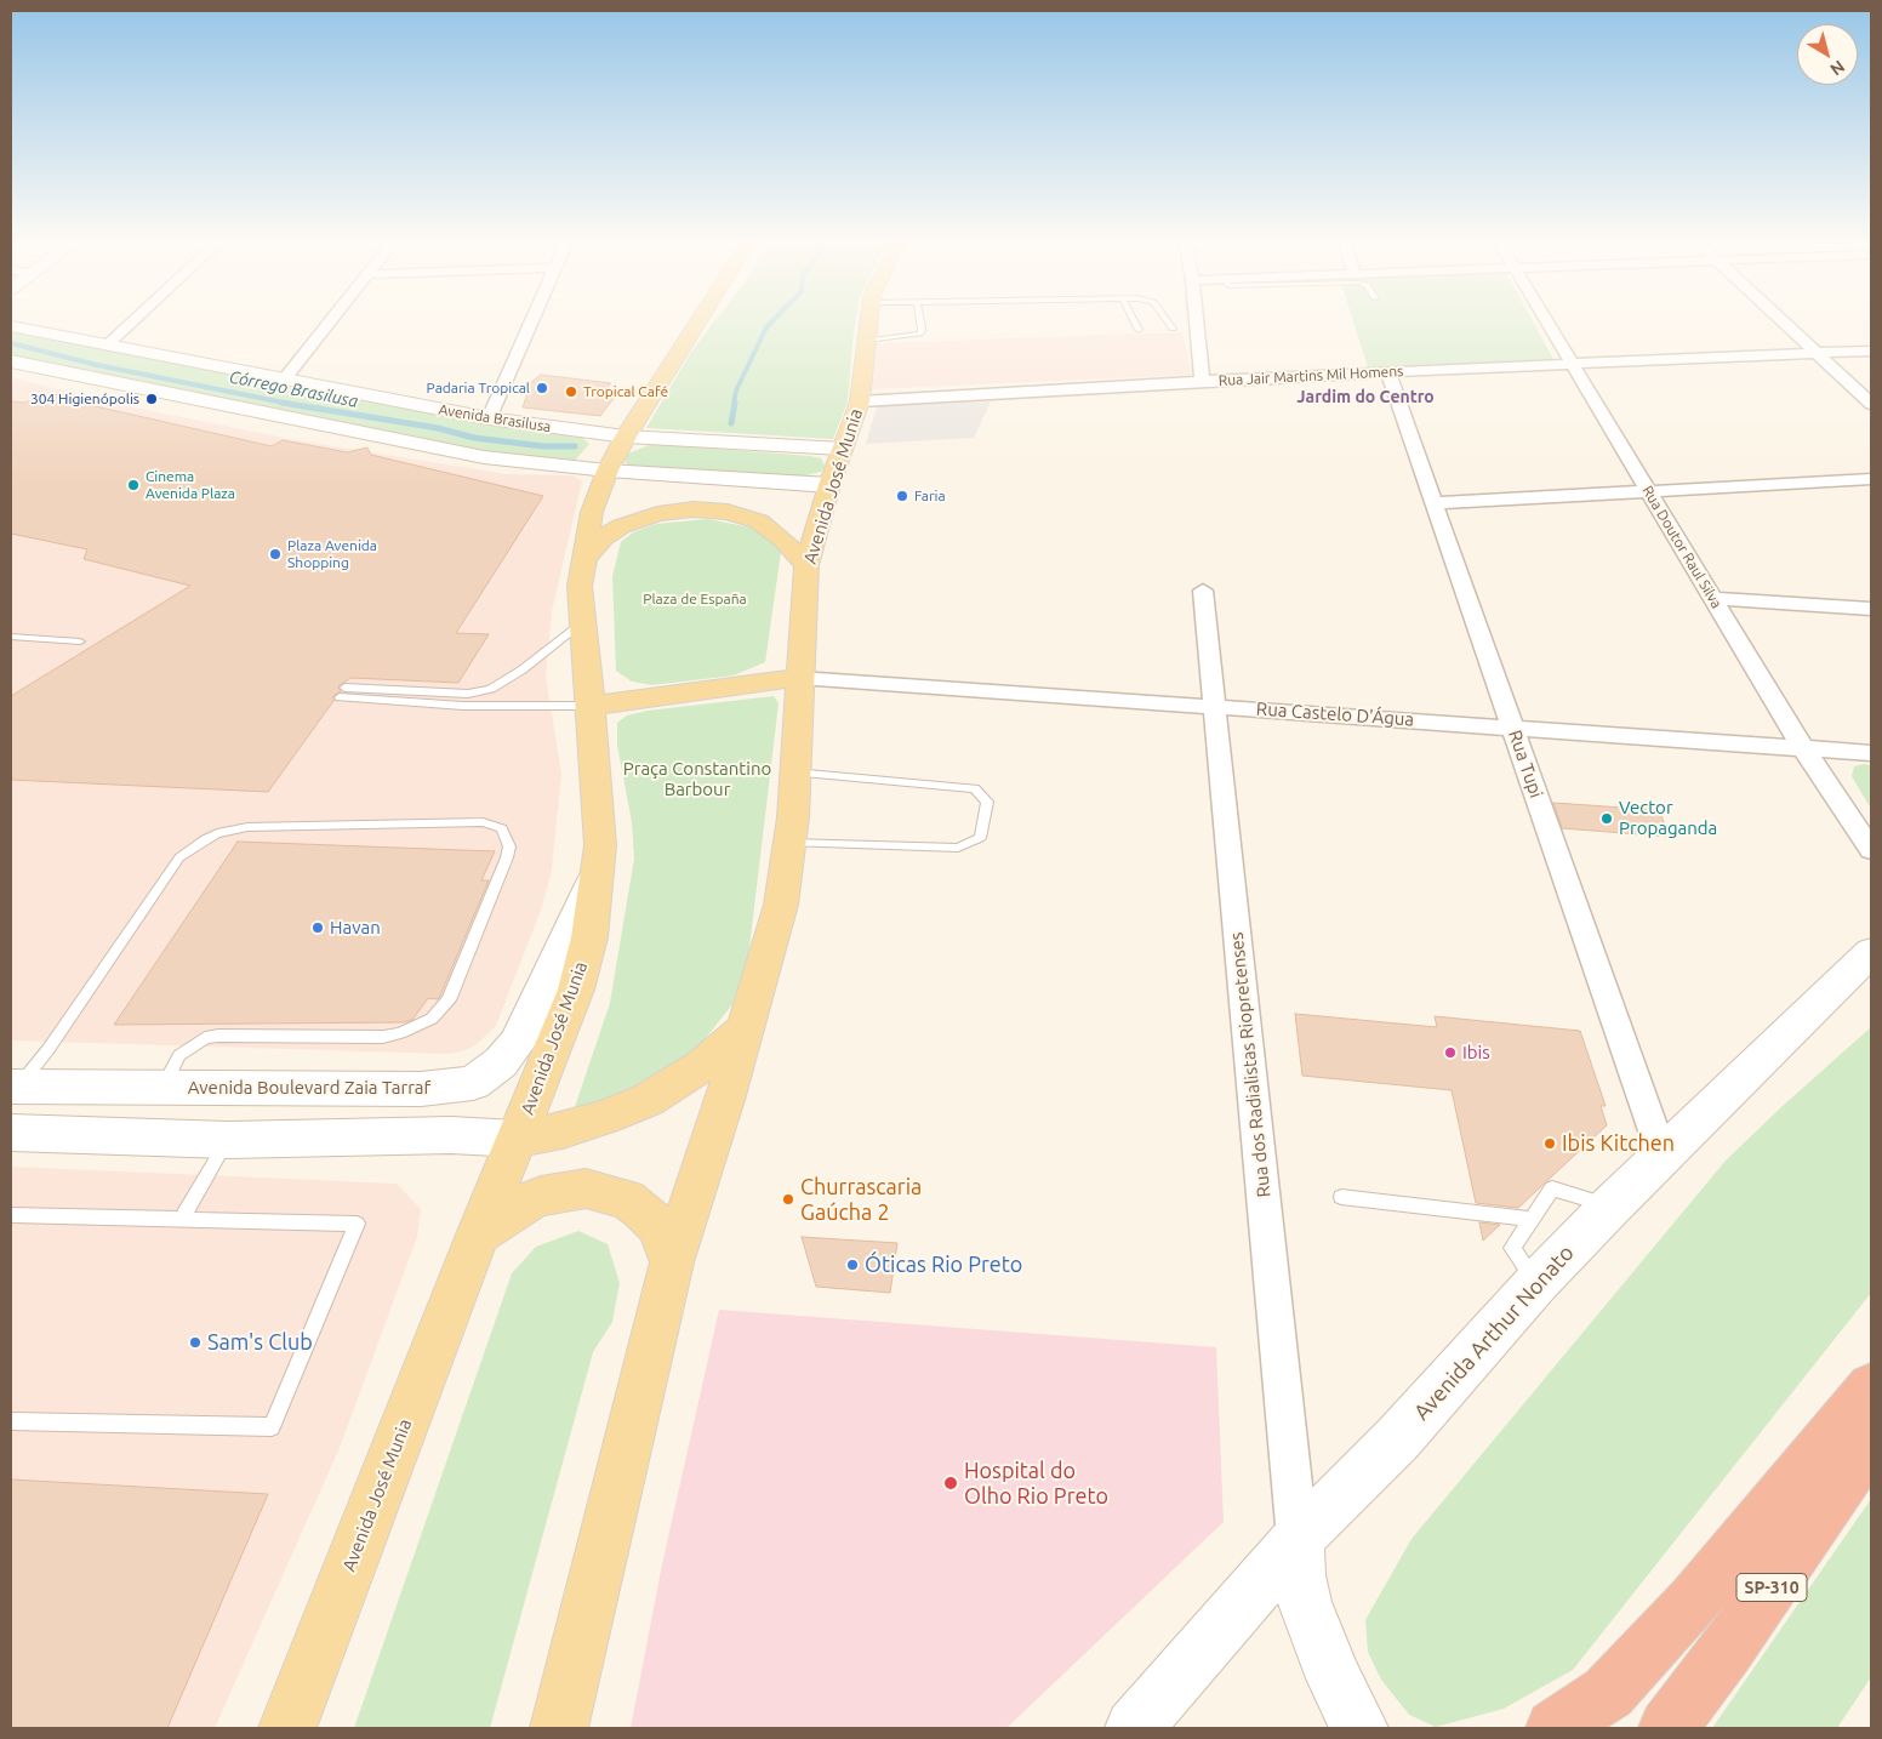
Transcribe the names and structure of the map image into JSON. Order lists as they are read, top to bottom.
{
  "streets": {
    "highway": ["SP-310"],
    "main road": [
      "Avenida Brasilusa",
      "Avenida José Munia",
      "Avenida Boulevard Zaia Tarraf",
      "Avenida Arthur Nonato"
    ],
    "street": [
      "Rua Jair Martins Mil Homens",
      "Rua Doutor Raul Silva",
      "Rua Castelo D'Água",
      "Rua Tupi",
      "Rua dos Radialistas Riopretenses"
    ]
  },
  "crossings": [
    ["Rua Jair Martins Mil Homens", "Avenida José Munia"],
    ["Rua Jair Martins Mil Homens", "Rua Doutor Raul Silva"],
    ["Rua Jair Martins Mil Homens", "Rua Tupi"],
    ["Avenida Brasilusa", "Avenida José Munia"],
    ["Avenida José Munia", "Rua Castelo D'Água"],
    ["Avenida José Munia", "Avenida Boulevard Zaia Tarraf"],
    ["Rua Doutor Raul Silva", "Rua Castelo D'Água"],
    ["Rua Castelo D'Água", "Rua Tupi"],
    ["Rua Castelo D'Água", "Rua dos Radialistas Riopretenses"],
    ["Rua Tupi", "Avenida Arthur Nonato"],
    ["Rua dos Radialistas Riopretenses", "Avenida Arthur Nonato"]
  ],
  "districts": ["Jardim do Centro"],
  "water": ["Córrego Brasilusa"],
  "parks": ["Plaza de España", "Praça Constantino Barbour"],
  "places": [
    "Padaria Tropical",
    "Tropical Café",
    "304 Higienópolis",
    "Cinema Avenida Plaza",
    "Faria",
    "Plaza Avenida Shopping",
    "Vector Propaganda",
    "Havan",
    "Ibis",
    "Ibis Kitchen",
    "Churrascaria Gaúcha 2",
    "Óticas Rio Preto",
    "Sam's Club",
    "Hospital do Olho Rio Preto"
  ],
  "north": "bottom right"
}
